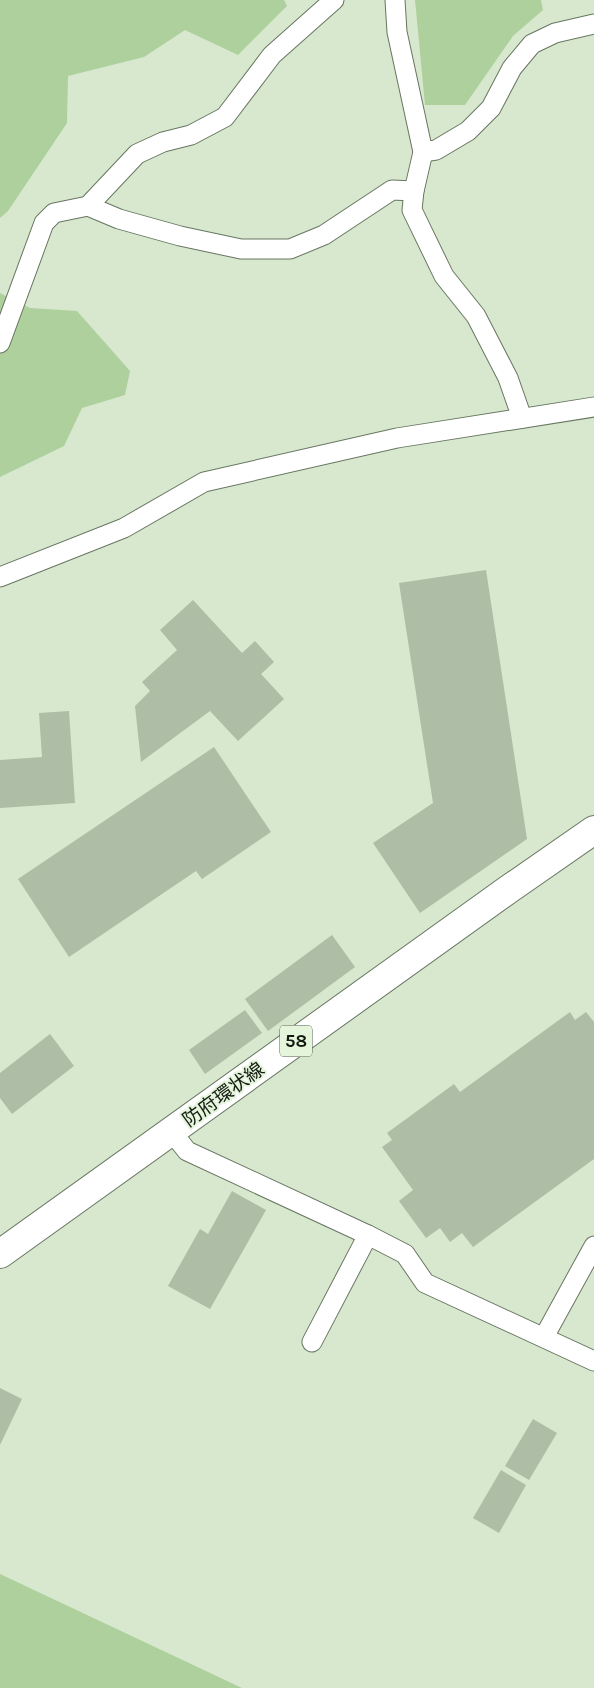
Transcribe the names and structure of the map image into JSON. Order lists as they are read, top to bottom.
{
  "streets": {
    "main road": ["58", "防府環状線"]
  }
}
